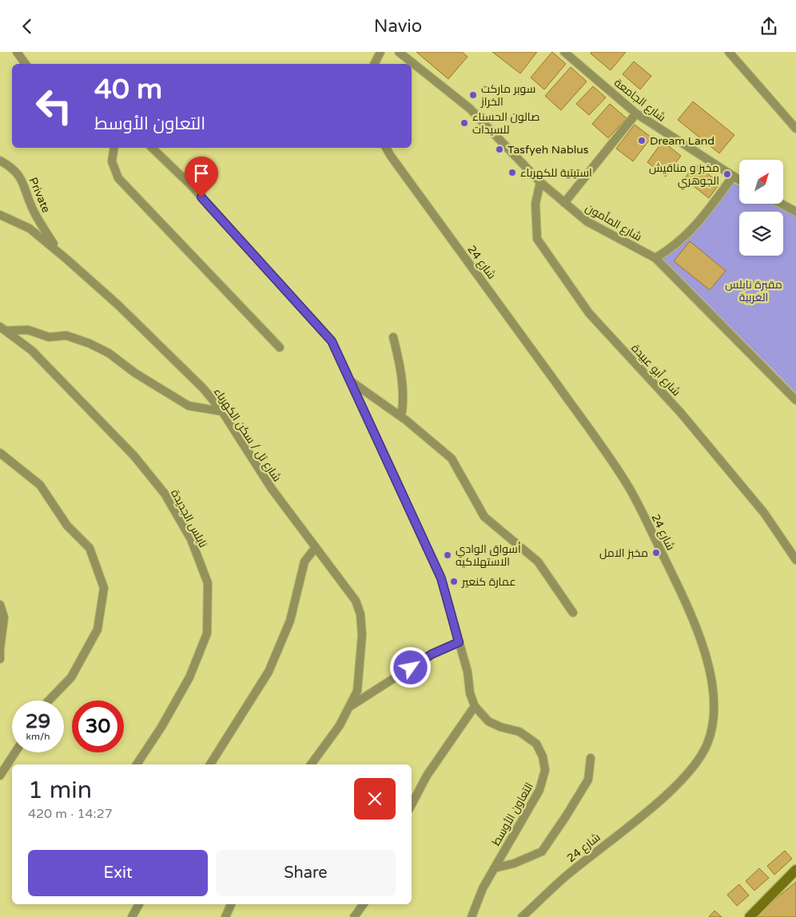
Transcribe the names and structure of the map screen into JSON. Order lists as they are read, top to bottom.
{
  "streets": {
    "street": [
      "شارع الجامعة",
      "Private",
      "شارع المأمون",
      "شارع 24",
      "شارع أبو عبيدة",
      "شارع تل / سكن الكهرباء",
      "نابلس الجديدة",
      "التعاون الأوسط"
    ]
  },
  "crossings": [
    ["شارع المأمون", "شارع أبو عبيدة"]
  ],
  "parks": ["مقبرة نابلس الغربية"],
  "places": [
    "سوبر ماركت الخراز",
    "صالون الحسناء للسيدات",
    "Dream Land",
    "Tasfyeh Nablus",
    "استيتية للكهرباء",
    "مخبز و مناقيش الجوهري",
    "مخبز الامل",
    "أسواق الوادي الاستهلاكيه",
    "عمارة كنعير"
  ],
  "north": "top right",
  "page": {
    "header": "Navio",
    "turn": ["40 m", "التعاون الأوسط"],
    "speed": "29 km/h",
    "limit": "30",
    "heading": ["1 min", "420 m · 14:27"],
    "buttons": ["Exit", "Share"]
  }
}
